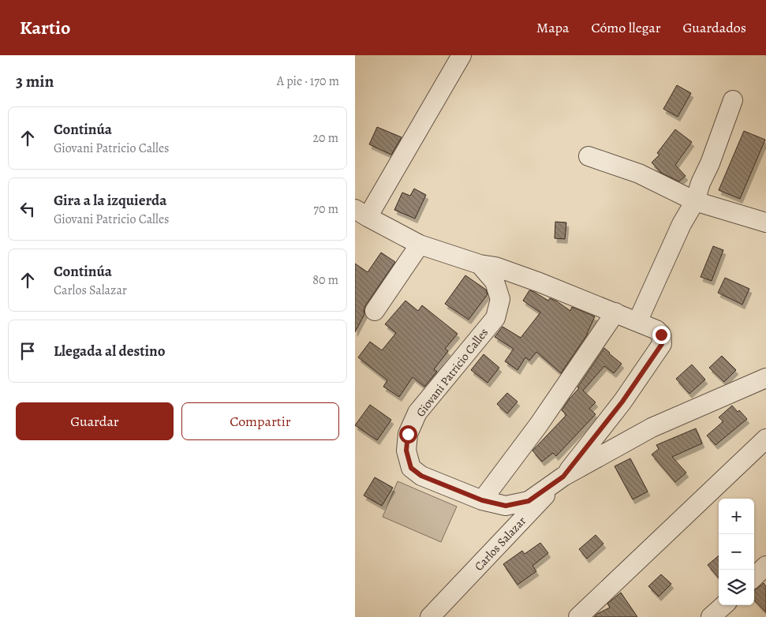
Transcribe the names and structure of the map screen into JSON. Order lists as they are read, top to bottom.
{
  "streets": {
    "street": ["Giovani Patricio Calles", "Carlos Salazar"]
  },
  "crossings": [
    ["Giovani Patricio Calles", "Carlos Salazar"]
  ],
  "page": {
    "header": "Kartio",
    "nav": ["Mapa", "Cómo llegar", "Guardados"],
    "heading": ["3 min", "A pie · 170 m"],
    "list": [
      ["Continúa", "Giovani Patricio Calles", "20 m"],
      ["Gira a la izquierda", "Giovani Patricio Calles", "70 m"],
      ["Continúa", "Carlos Salazar", "80 m"],
      "Llegada al destino"
    ],
    "buttons": ["Guardar", "Compartir"],
    "map_buttons": ["+", "−"]
  }
}
